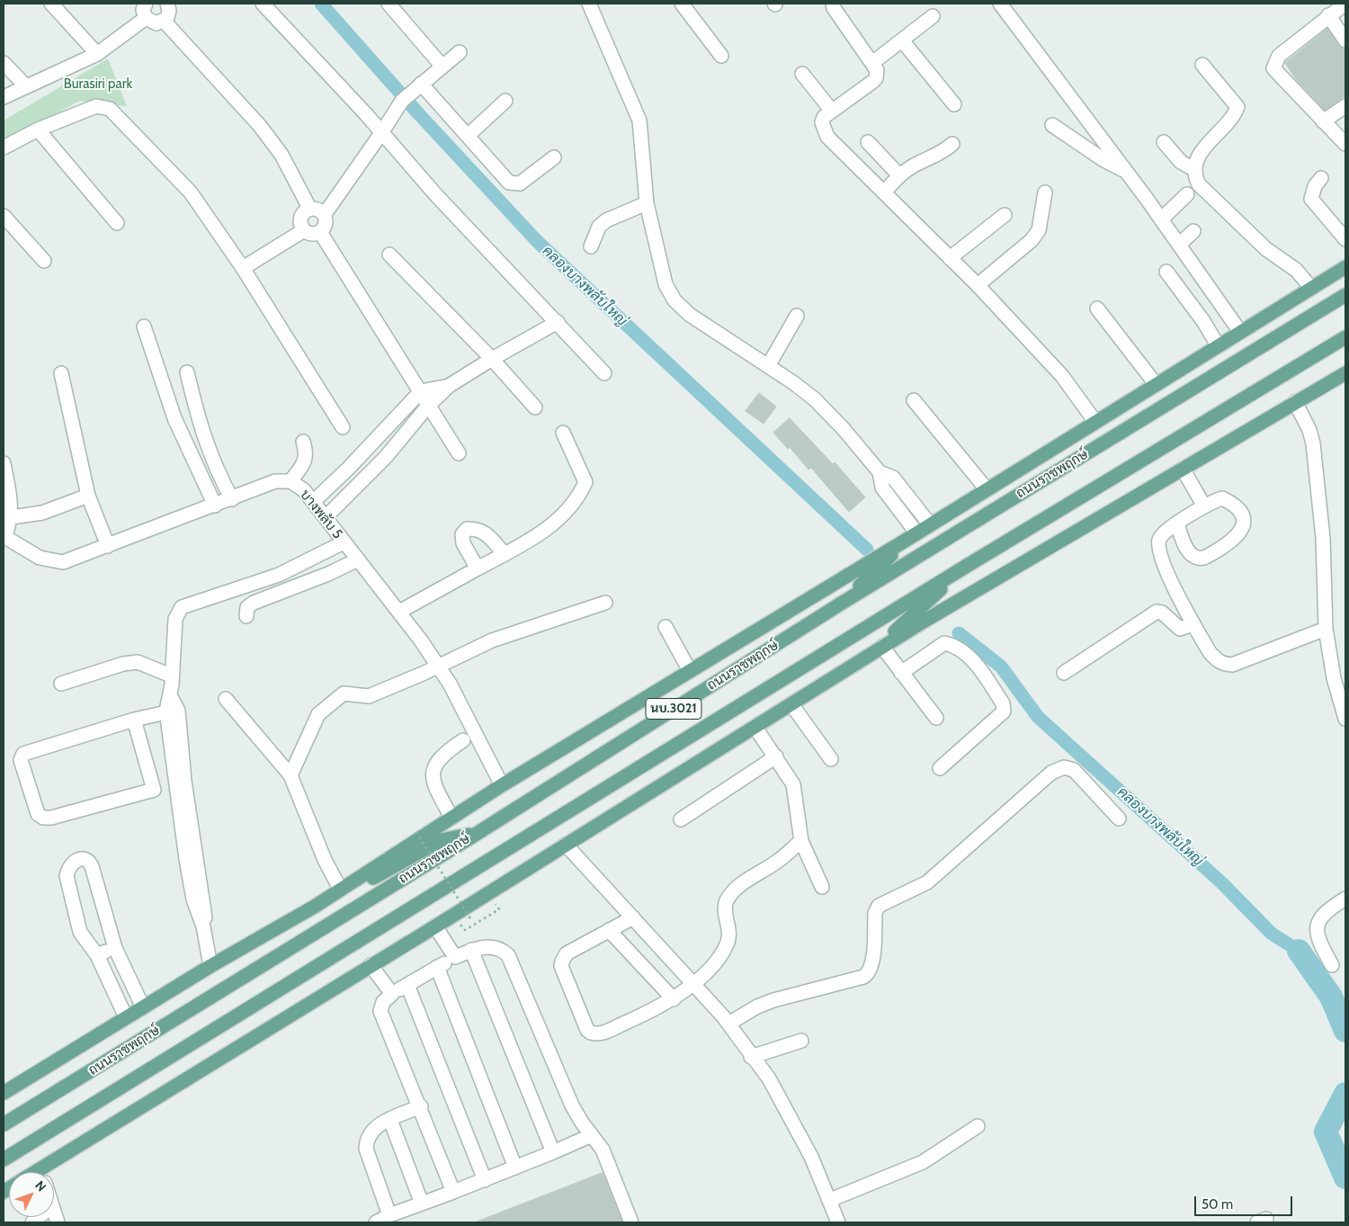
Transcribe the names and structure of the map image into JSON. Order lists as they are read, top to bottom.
{
  "streets": {
    "main road": ["ถนนราชพฤกษ์", "นบ.3021"],
    "street": ["บางพลับ 5"]
  },
  "crossings": [
    ["ถนนราชพฤกษ์", "บางพลับ 5"]
  ],
  "water": ["คลองบางพลับใหญ่"],
  "parks": ["Burasiri park"],
  "scale_bar": "50 m",
  "north": "top right"
}
